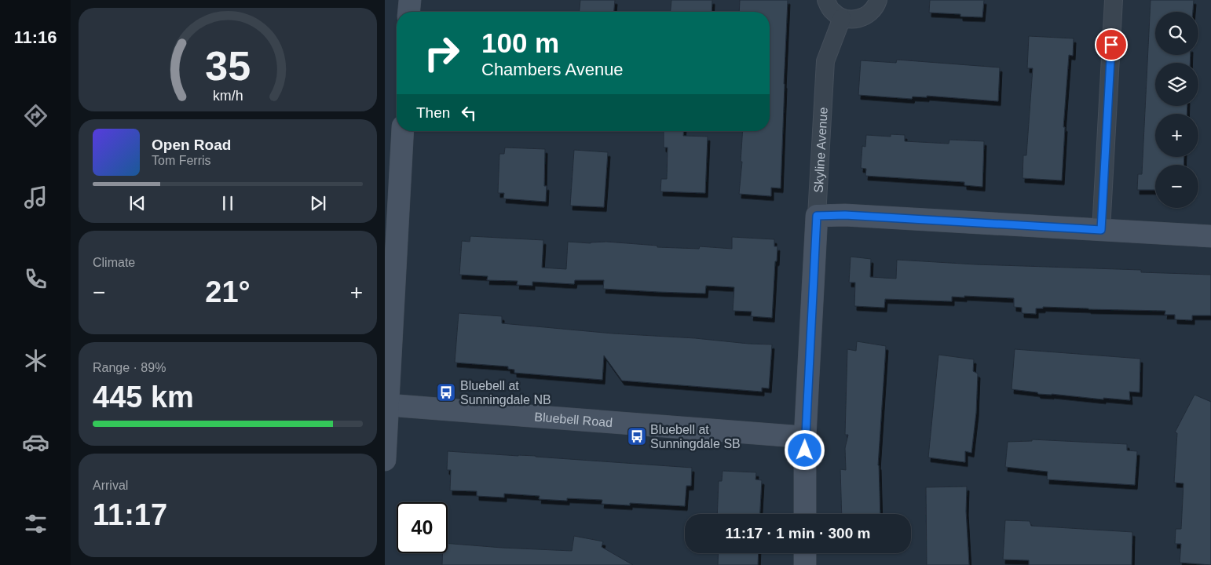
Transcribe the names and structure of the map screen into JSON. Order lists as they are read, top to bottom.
{
  "streets": {
    "street": ["Skyline Avenue", "Bluebell Road"]
  },
  "crossings": [
    ["Skyline Avenue", "Bluebell Road"]
  ],
  "places": {
    "bus stop": ["Bluebell at Sunningdale NB", "Bluebell at Sunningdale SB"]
  },
  "page": {
    "tabs": "11:16",
    "map_buttons": ["+", "−"],
    "turn": ["100 m", "Chambers Avenue"],
    "then": "Then",
    "song": ["Open Road", "Tom Ferris"],
    "tile": [
      "Climate",
      ["Range · 89%", "445 km"],
      ["Arrival", "11:17"]
    ],
    "heat": ["−", "21°", "+"],
    "limit": "40",
    "trip": "11:17 · 1 min · 300 m",
    "gauge": ["35", "km/h"]
  }
}
